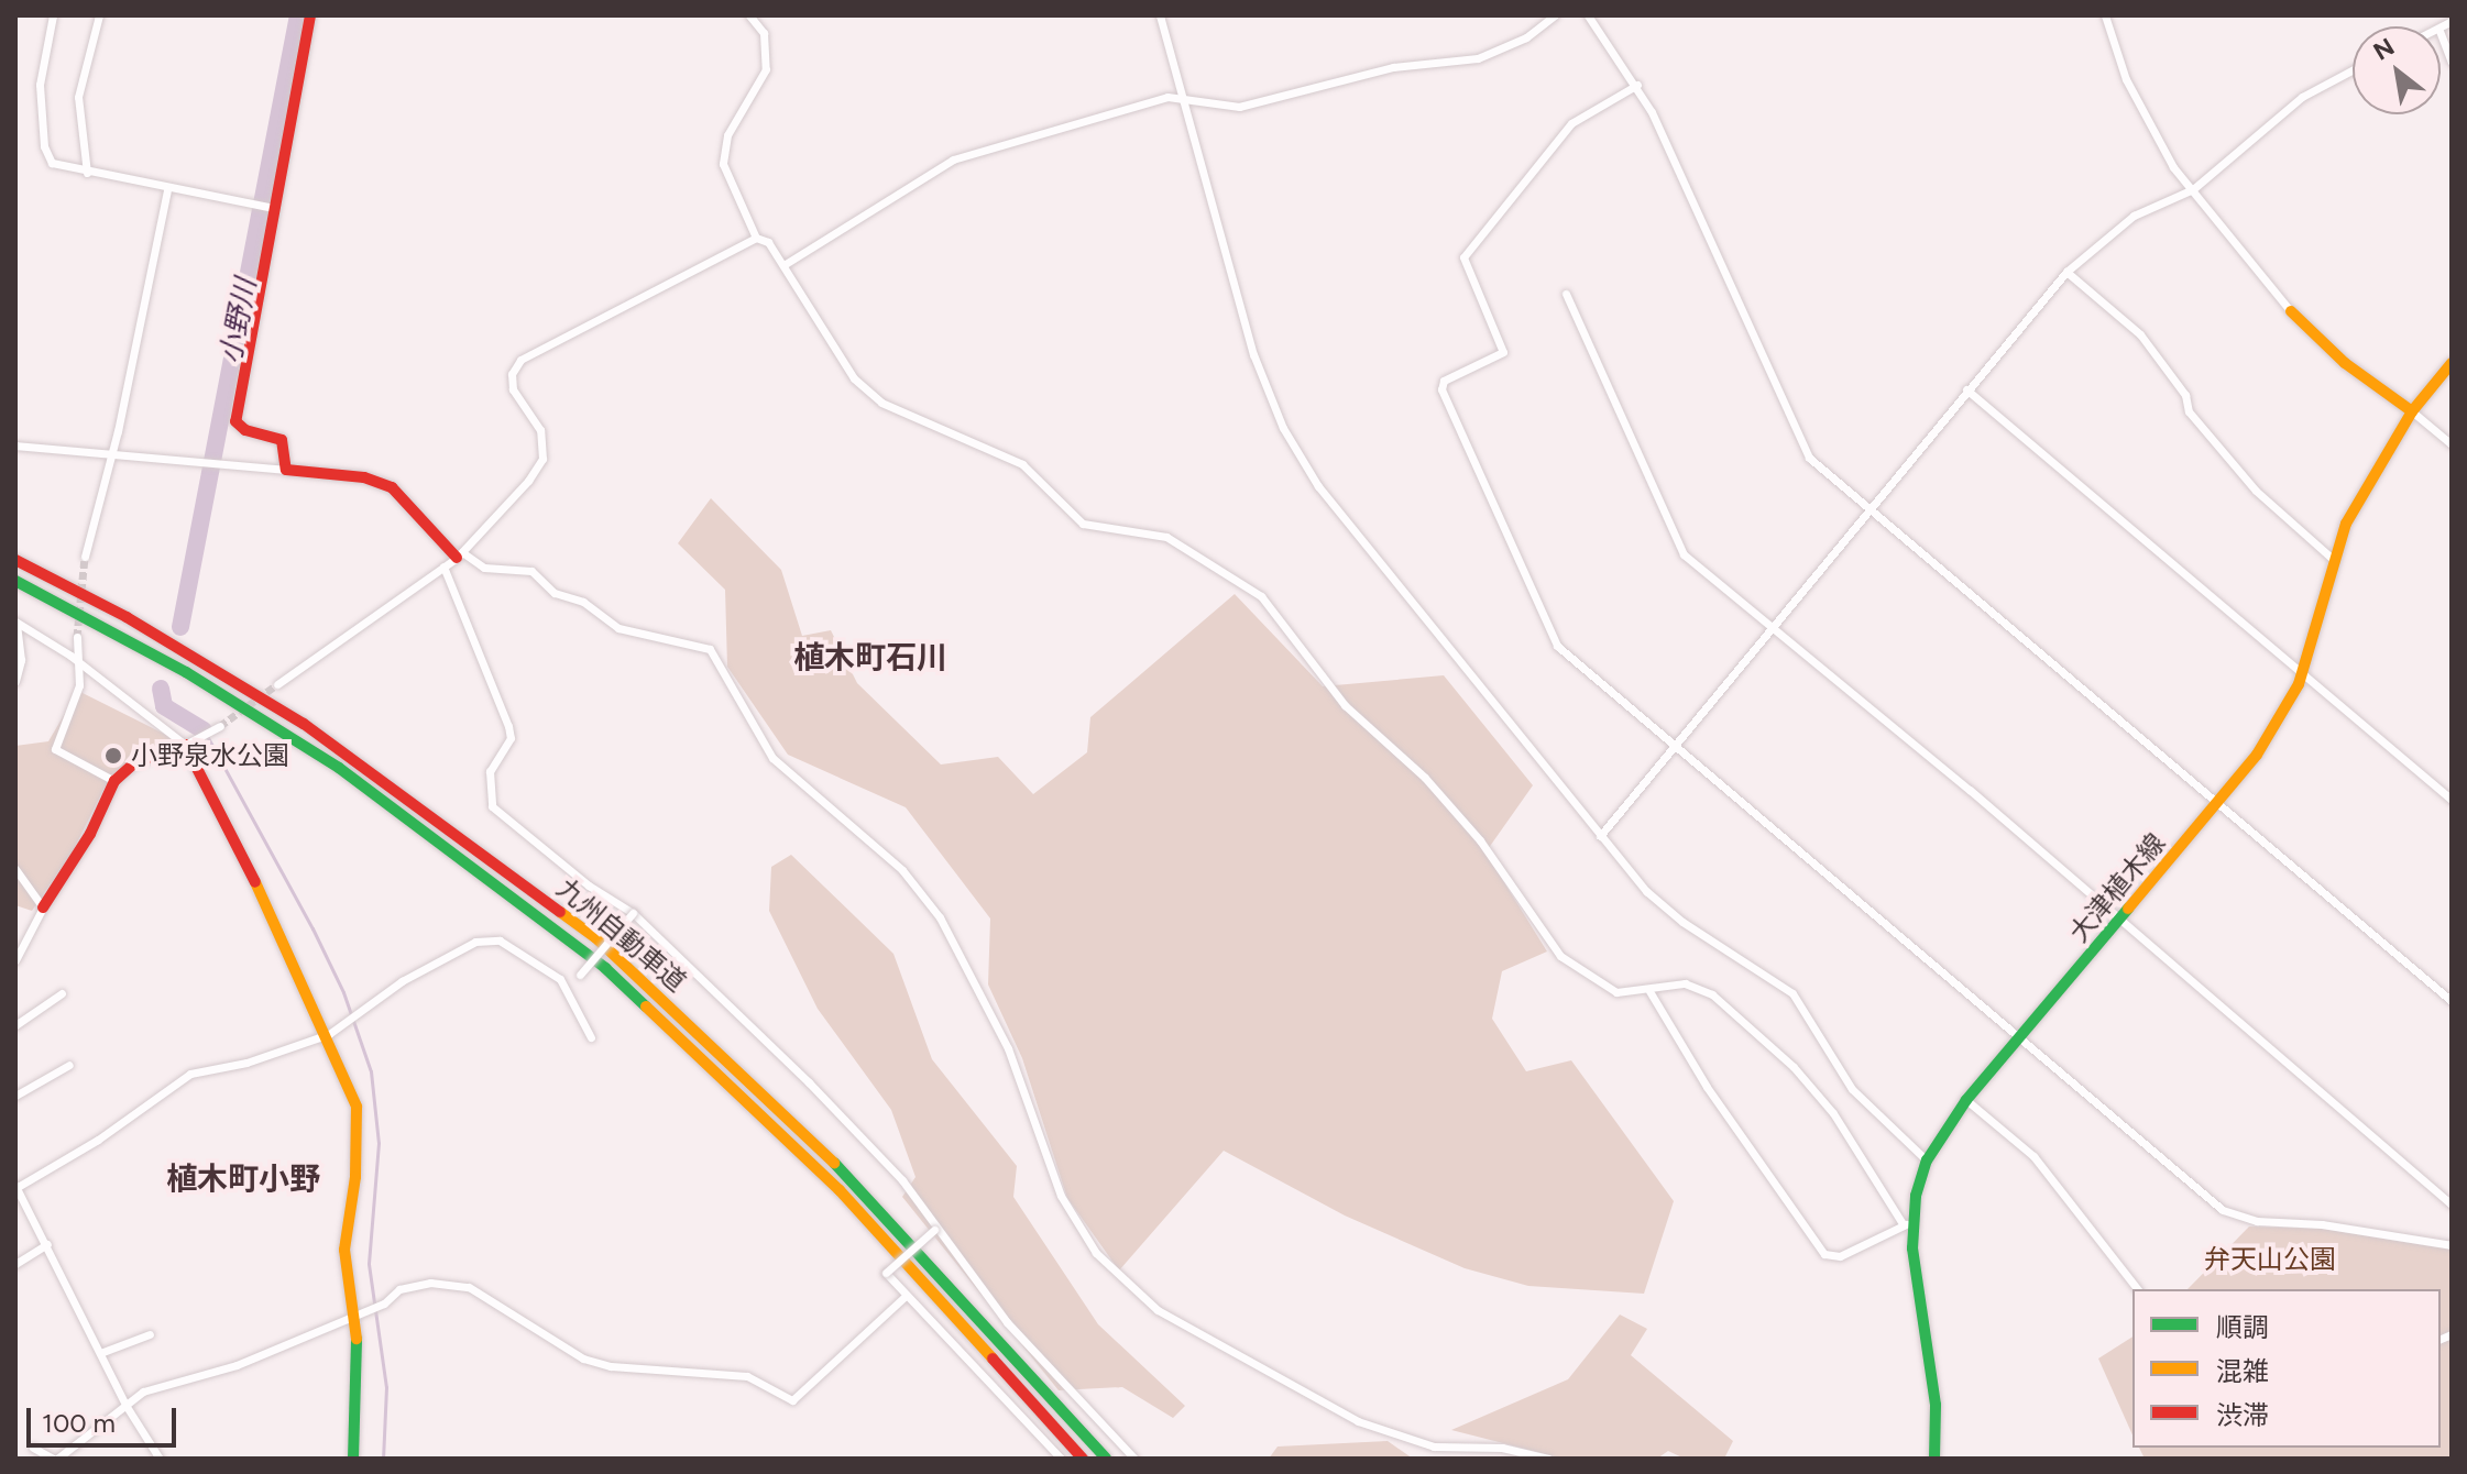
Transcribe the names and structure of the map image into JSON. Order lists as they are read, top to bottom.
{
  "streets": {
    "main road": ["大津植木線", "九州自動車道"]
  },
  "districts": ["植木町石川", "植木町小野"],
  "water": ["小野川"],
  "parks": ["弁天山公園"],
  "places": ["小野泉水公園"],
  "legend": ["順調", "混雑", "渋滞"],
  "scale_bar": "100 m",
  "north": "top left"
}
